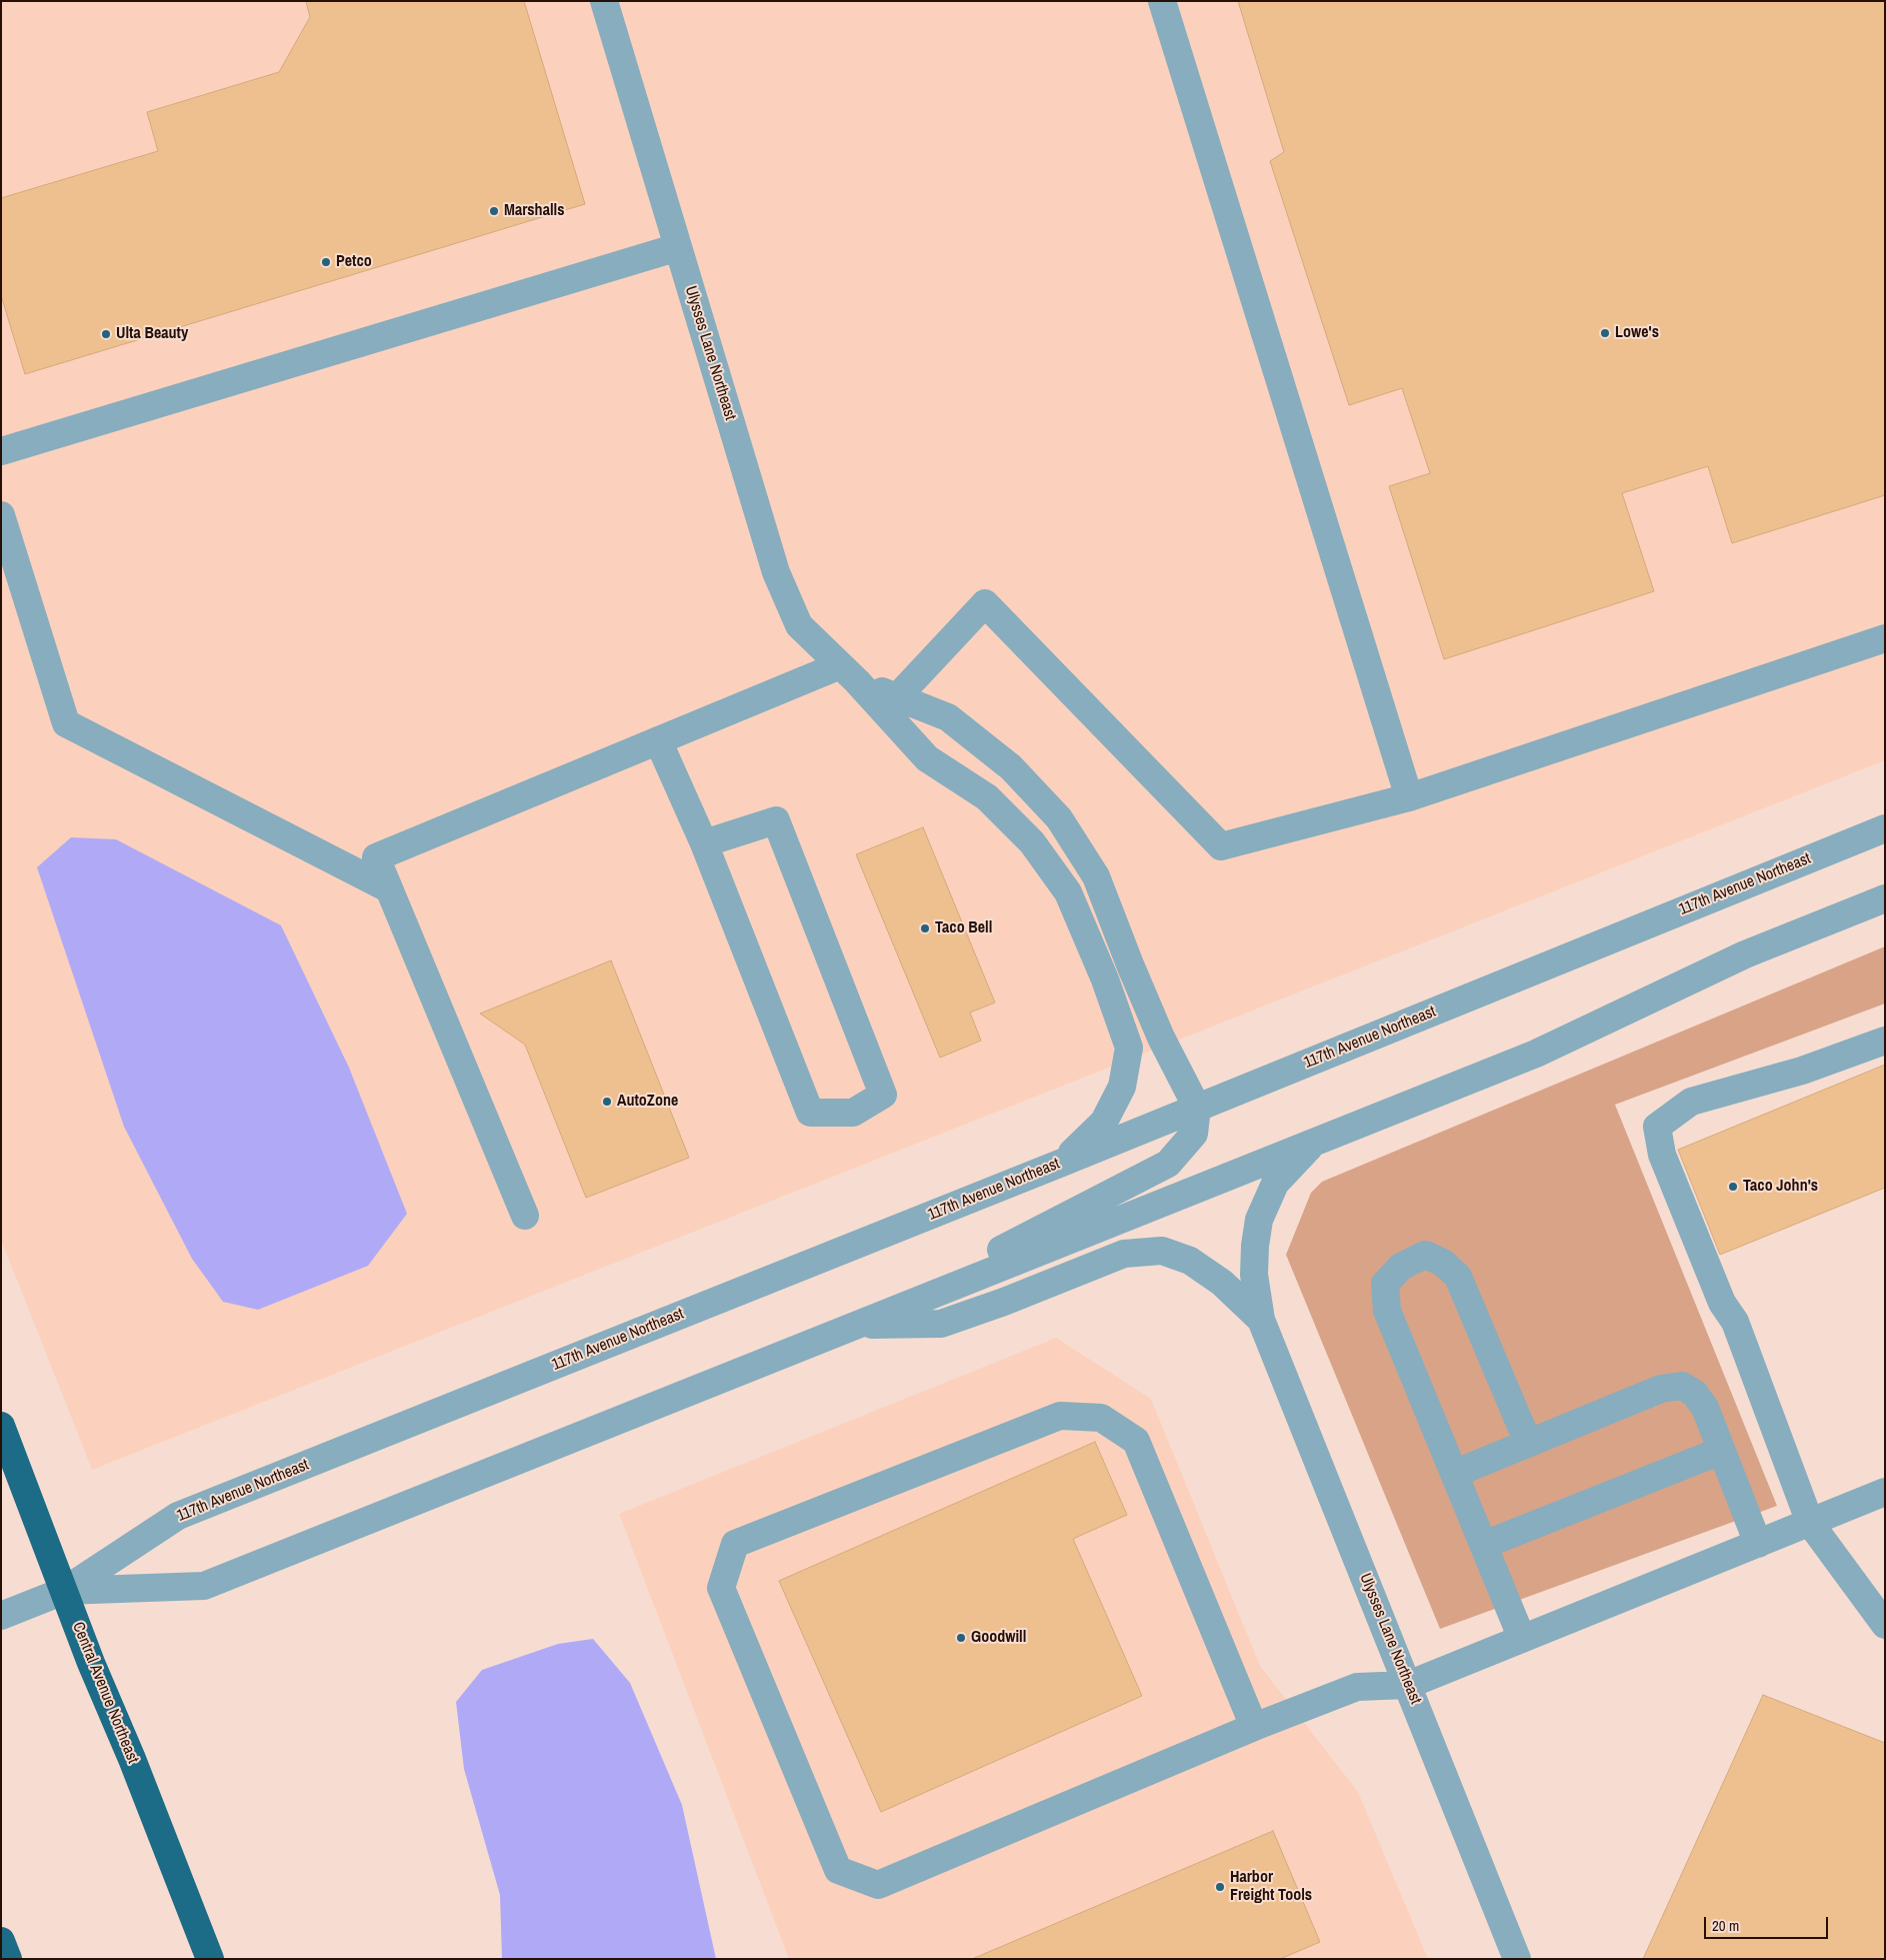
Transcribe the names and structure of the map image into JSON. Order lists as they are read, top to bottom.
{
  "streets": {
    "highway": ["Central Avenue Northeast"],
    "street": ["Ulysses Lane Northeast", "117th Avenue Northeast"]
  },
  "crossings": [
    ["Ulysses Lane Northeast", "117th Avenue Northeast"],
    ["117th Avenue Northeast", "Central Avenue Northeast"]
  ],
  "places": [
    "Marshalls",
    "Petco",
    "Lowe's",
    "Ulta Beauty",
    "Taco Bell",
    "AutoZone",
    "Taco John's",
    "Goodwill",
    "Harbor Freight Tools"
  ],
  "scale_bar": "20 m"
}
